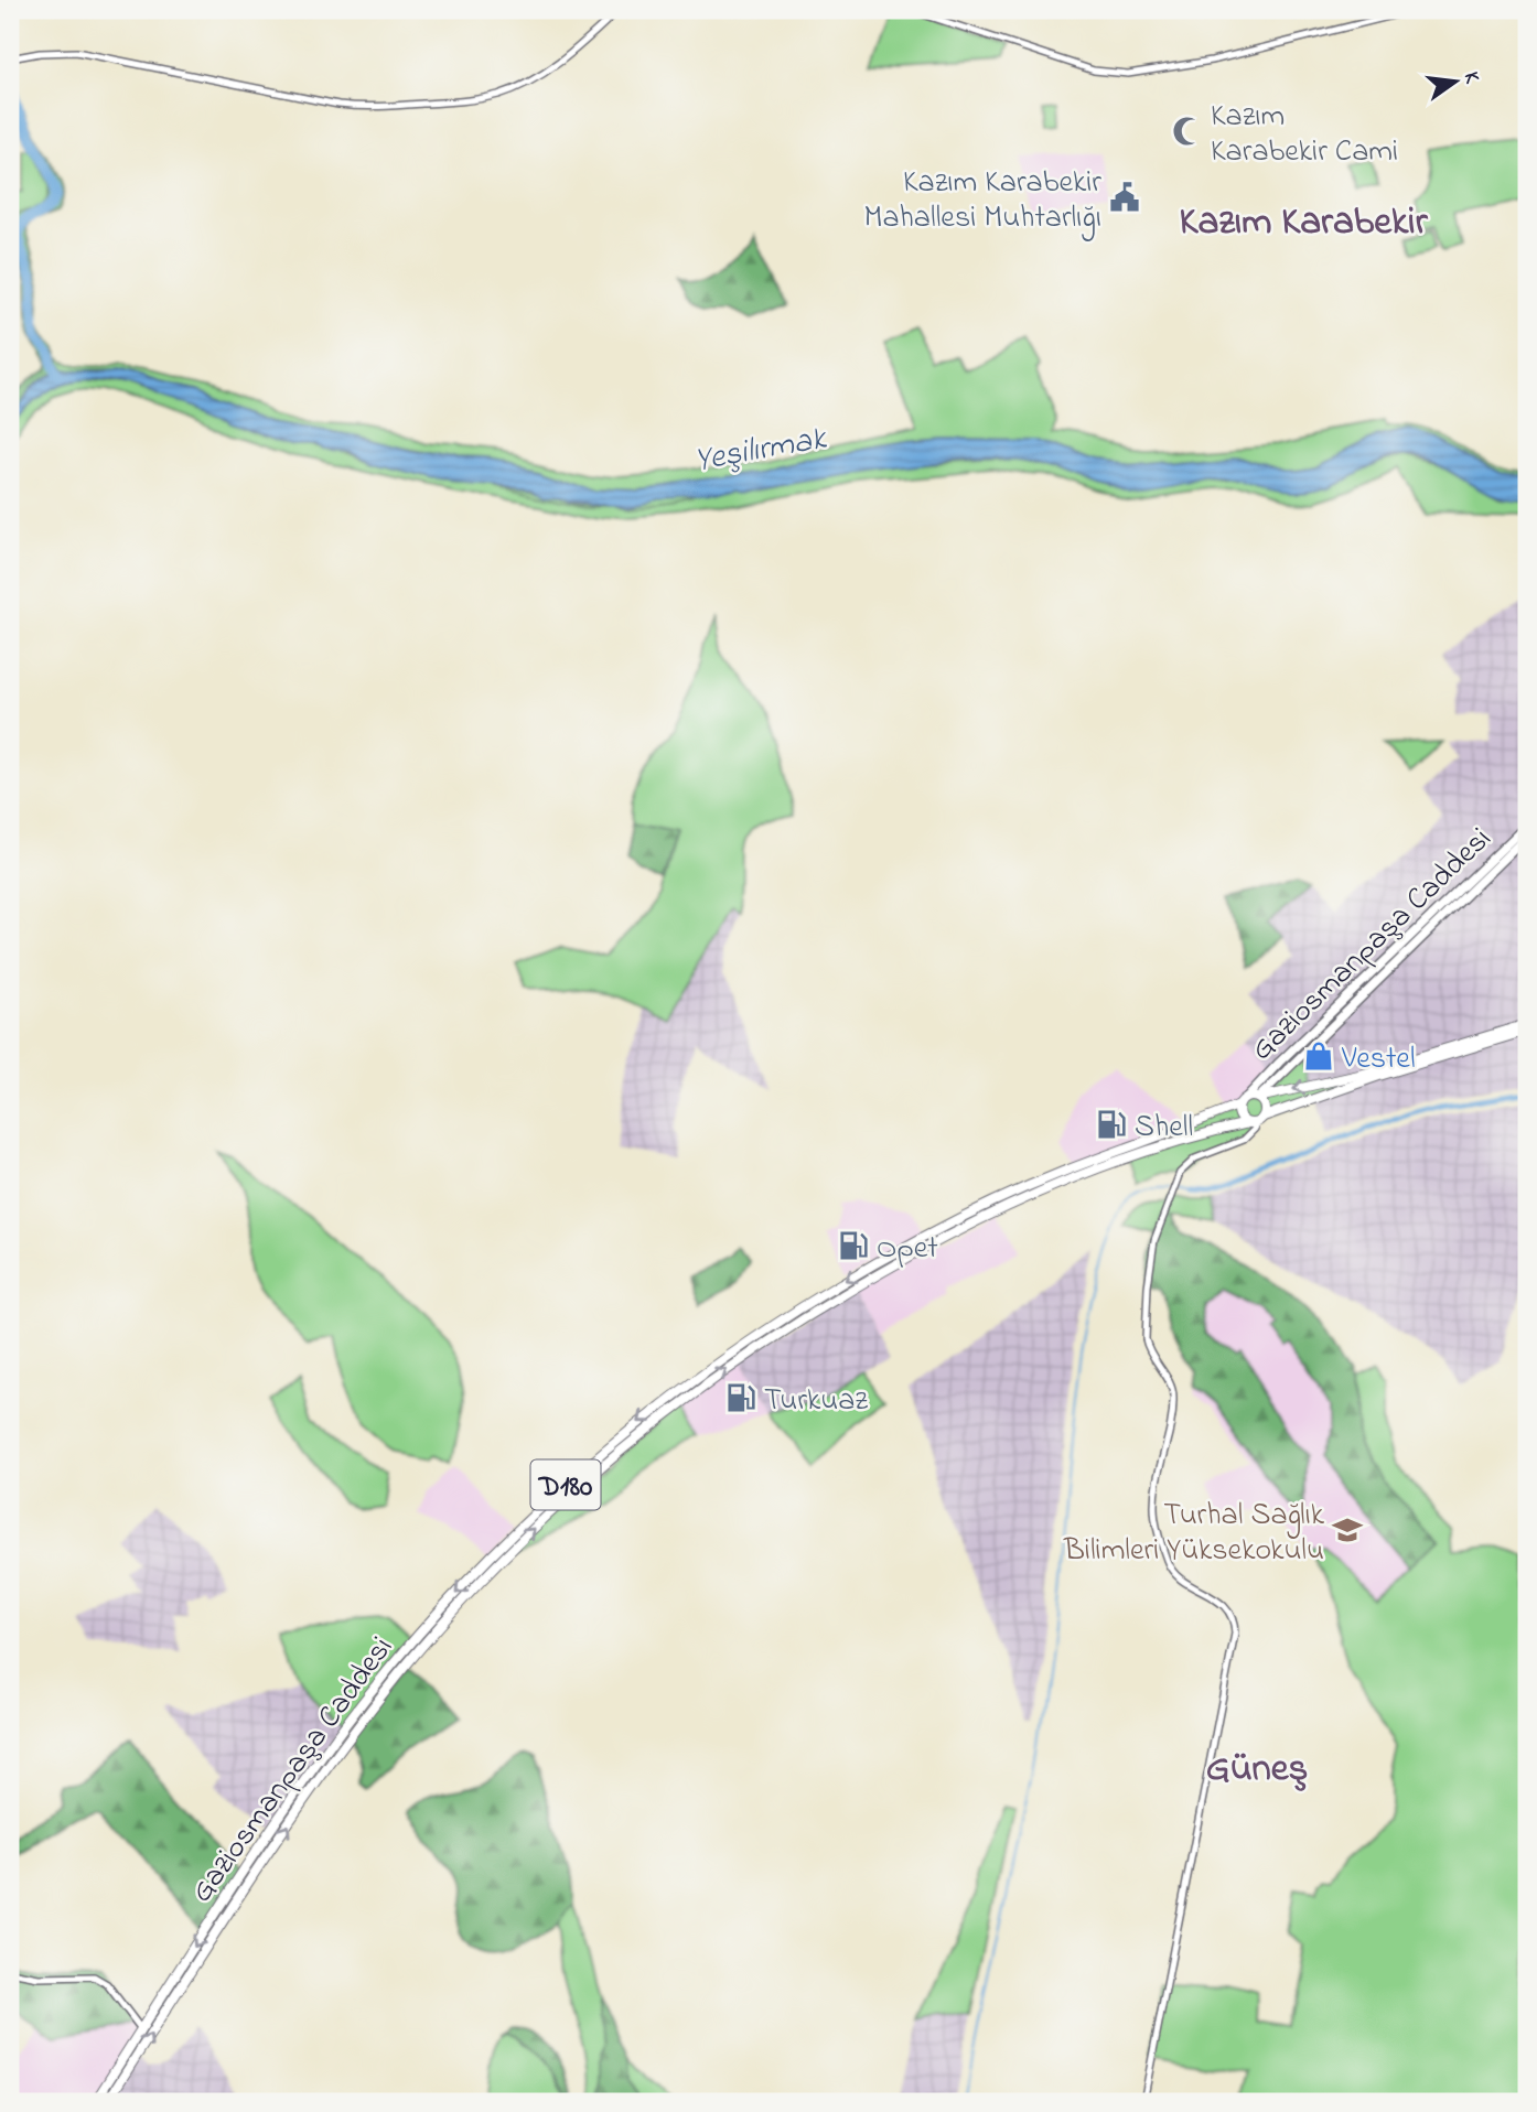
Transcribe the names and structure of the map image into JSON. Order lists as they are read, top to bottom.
{
  "streets": {
    "highway": ["Gaziosmanpaşa Caddesi", "D180"]
  },
  "districts": ["Kazım Karabekir", "Güneş"],
  "water": ["Yeşilırmak"],
  "places": {
    "mosque": ["Kazım Karabekir Cami"],
    "public building": ["Kazım Karabekir Mahallesi Muhtarlığı"],
    "shop": ["Vestel"],
    "fuel station": ["Shell", "Opet", "Turkuaz"],
    "school or university": ["Turhal Sağlık Bilimleri Yüksekokulu"]
  },
  "north": "right"
}
